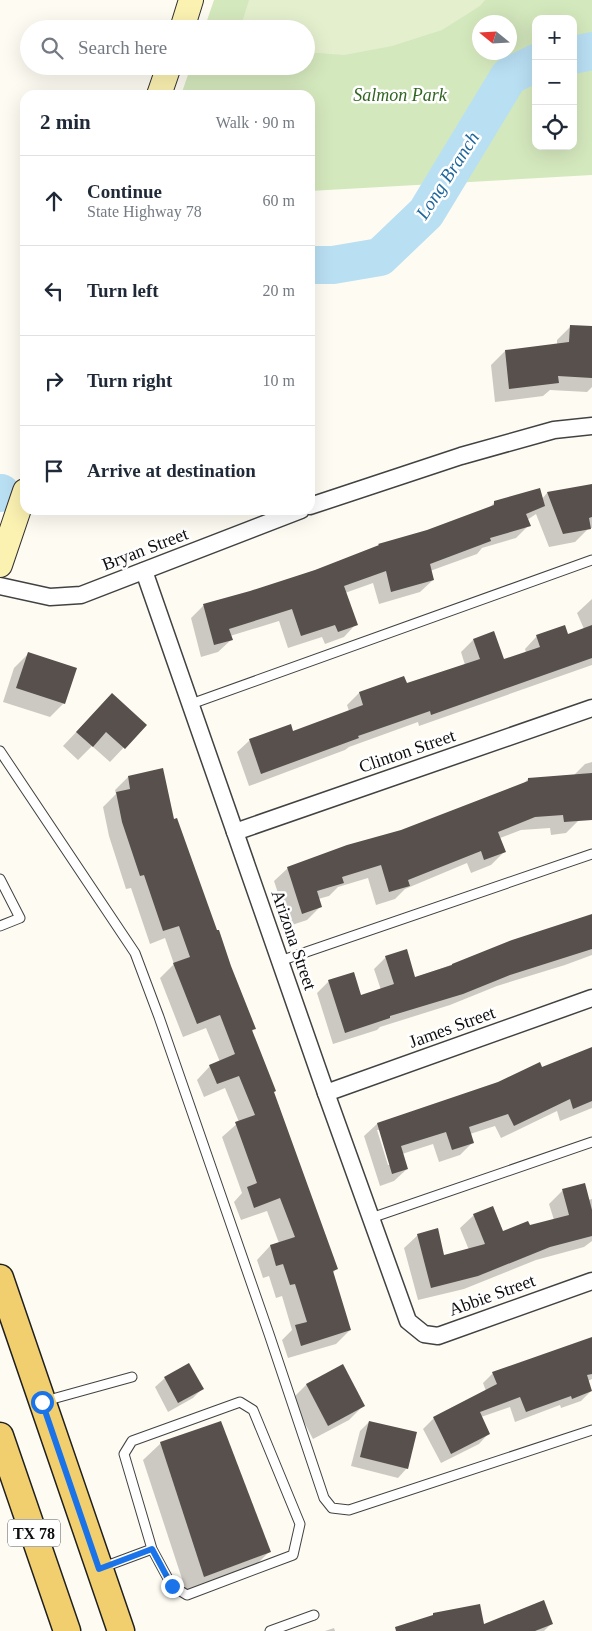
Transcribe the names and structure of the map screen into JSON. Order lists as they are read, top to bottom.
{
  "streets": {
    "main road": ["TX 78"],
    "street": [
      "Bryan Street",
      "Clinton Street",
      "Arizona Street",
      "James Street",
      "Abbie Street"
    ]
  },
  "crossings": [
    ["Bryan Street", "Arizona Street"],
    ["Clinton Street", "Arizona Street"],
    ["Arizona Street", "James Street"],
    ["Arizona Street", "Abbie Street"]
  ],
  "water": ["Long Branch"],
  "parks": ["Salmon Park"],
  "north": "left",
  "page": {
    "map_buttons": ["+", "−"],
    "search": "Search here",
    "heading": ["2 min", "Walk · 90 m"],
    "list": [
      ["Continue", "State Highway 78", "60 m"],
      ["Turn left", "20 m"],
      ["Turn right", "10 m"],
      "Arrive at destination"
    ]
  }
}
